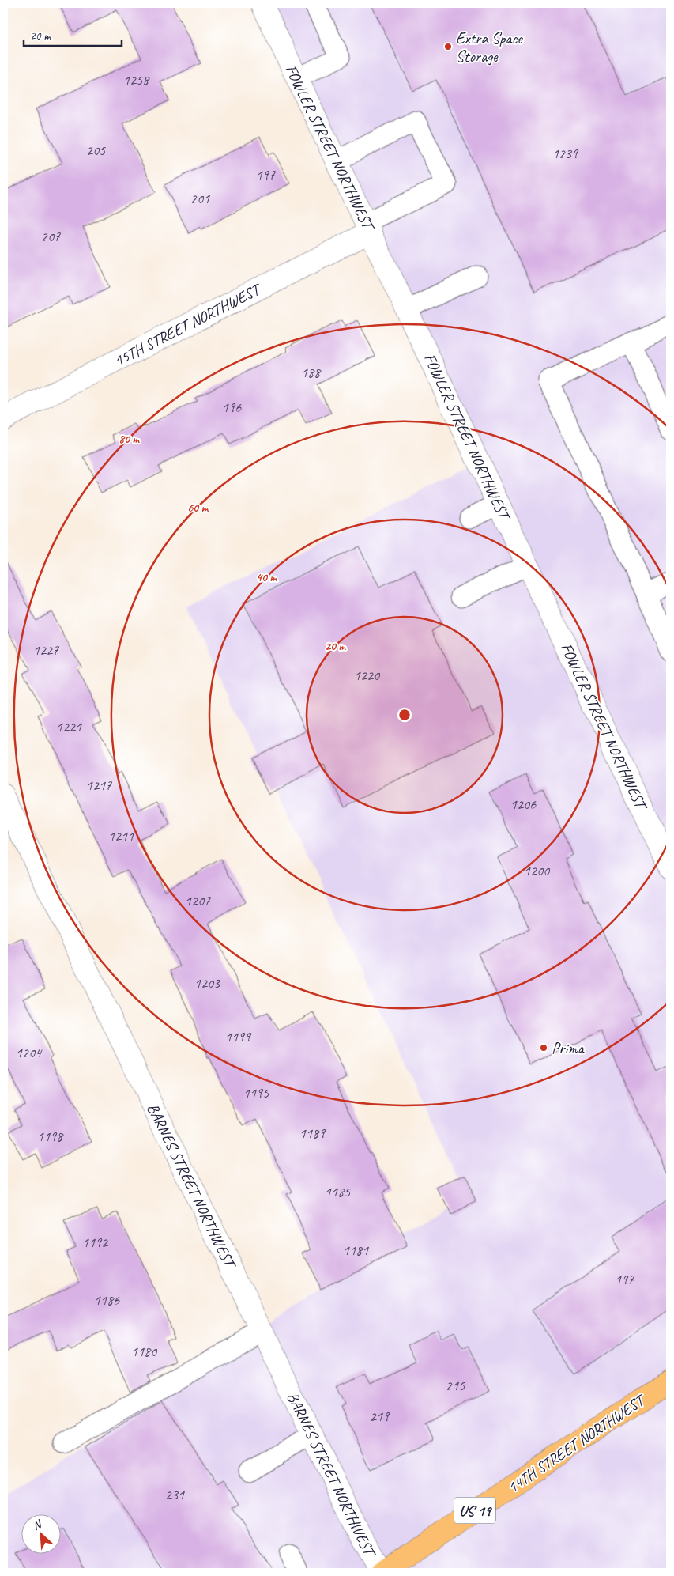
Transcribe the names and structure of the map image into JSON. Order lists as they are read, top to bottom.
{
  "streets": {
    "main road": ["14TH STREET NORTHWEST", "US 19"],
    "street": ["FOWLER STREET NORTHWEST", "15TH STREET NORTHWEST", "BARNES STREET NORTHWEST"]
  },
  "crossings": [
    ["FOWLER STREET NORTHWEST", "15TH STREET NORTHWEST"],
    ["BARNES STREET NORTHWEST", "14TH STREET NORTHWEST"]
  ],
  "places": ["Extra Space Storage", "Prima"],
  "house_numbers": [
    "1258",
    "205",
    "1239",
    "197",
    "201",
    "207",
    "188",
    "196",
    "1227",
    "1220",
    "1221",
    "1217",
    "1206",
    "1211",
    "1200",
    "1207",
    "1203",
    "1199",
    "1204",
    "1195",
    "1189",
    "1198",
    "1185",
    "1192",
    "1181",
    "197",
    "1186",
    "1180",
    "215",
    "219",
    "231"
  ],
  "scale_bar": "20 m",
  "north": "top left",
  "rings": [
    "80 m",
    "60 m",
    "40 m",
    "20 m"
  ]
}
